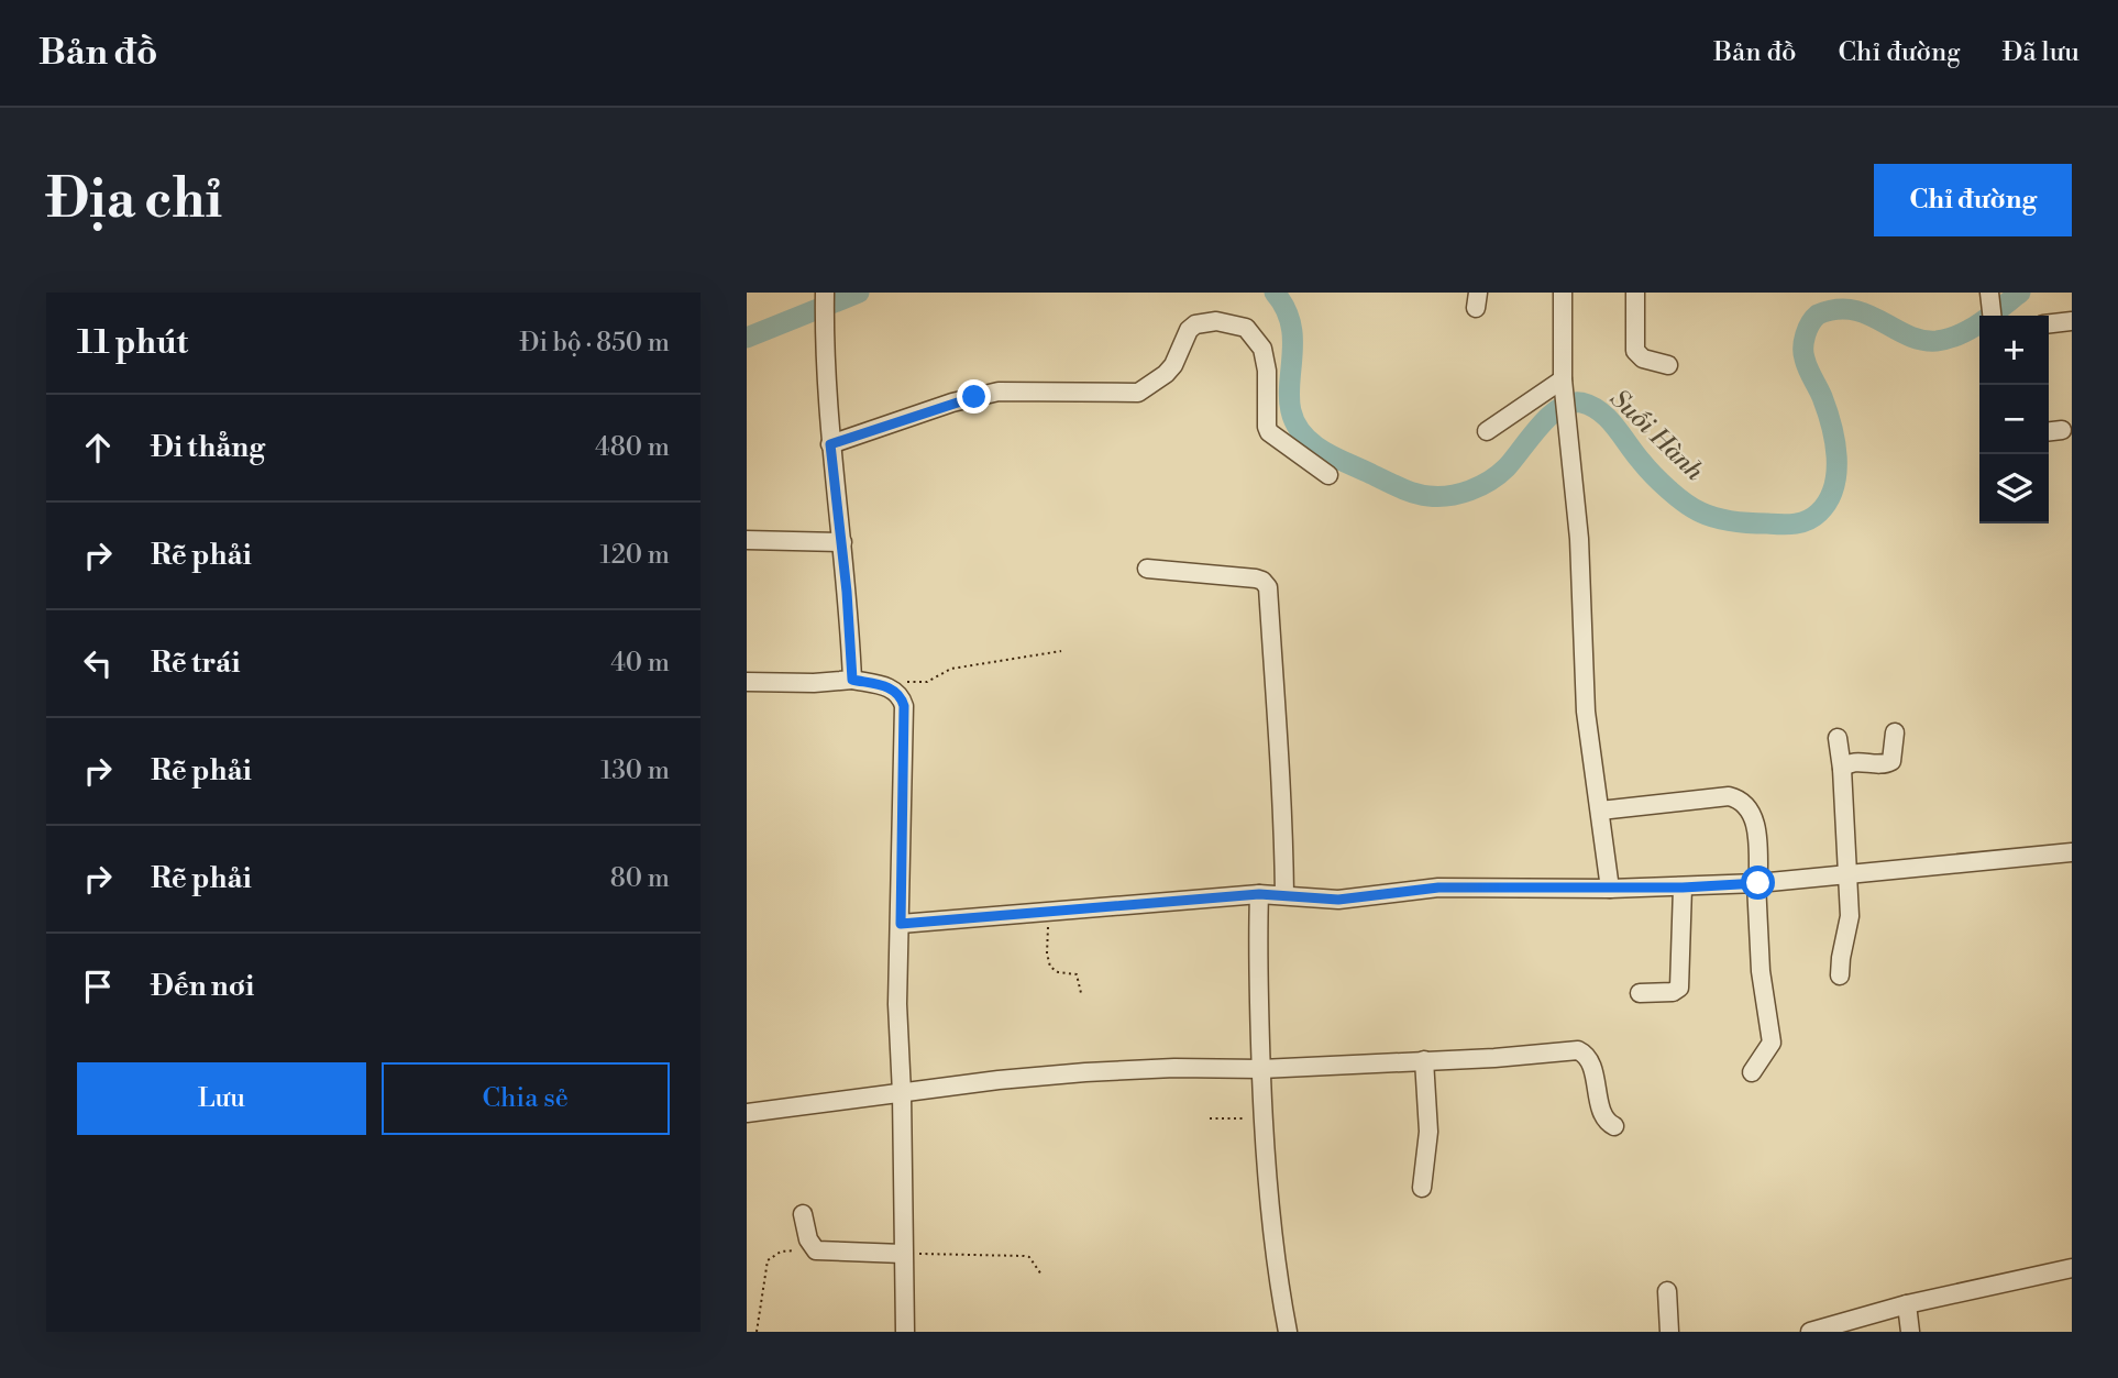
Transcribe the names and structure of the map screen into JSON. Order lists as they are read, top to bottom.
{
  "water": ["Suối Hành"],
  "page": {
    "header": "Bản đồ",
    "nav": ["Bản đồ", "Chỉ đường", "Đã lưu"],
    "buttons": [
      "Chỉ đường",
      ["Lưu", "Chia sẻ"]
    ],
    "title": "Địa chỉ",
    "heading": ["11 phút", "Đi bộ · 850 m"],
    "map_buttons": ["+", "−"],
    "list": [
      ["Đi thẳng", "480 m"],
      ["Rẽ phải", "120 m"],
      ["Rẽ trái", "40 m"],
      ["Rẽ phải", "130 m"],
      ["Rẽ phải", "80 m"],
      "Đến nơi"
    ]
  }
}
